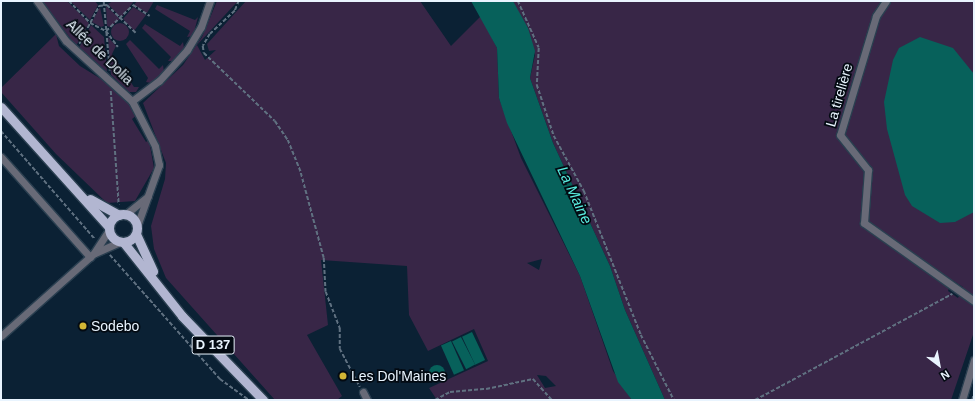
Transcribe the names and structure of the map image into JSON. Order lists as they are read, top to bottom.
{
  "streets": {
    "main road": ["D 137"],
    "street": ["Allée de Dolia", "La tirelière"]
  },
  "crossings": [
    ["Allée de Dolia", "D 137"]
  ],
  "water": ["La Maine"],
  "places": ["Sodebo", "Les Dol'Maines"],
  "north": "bottom right"
}
